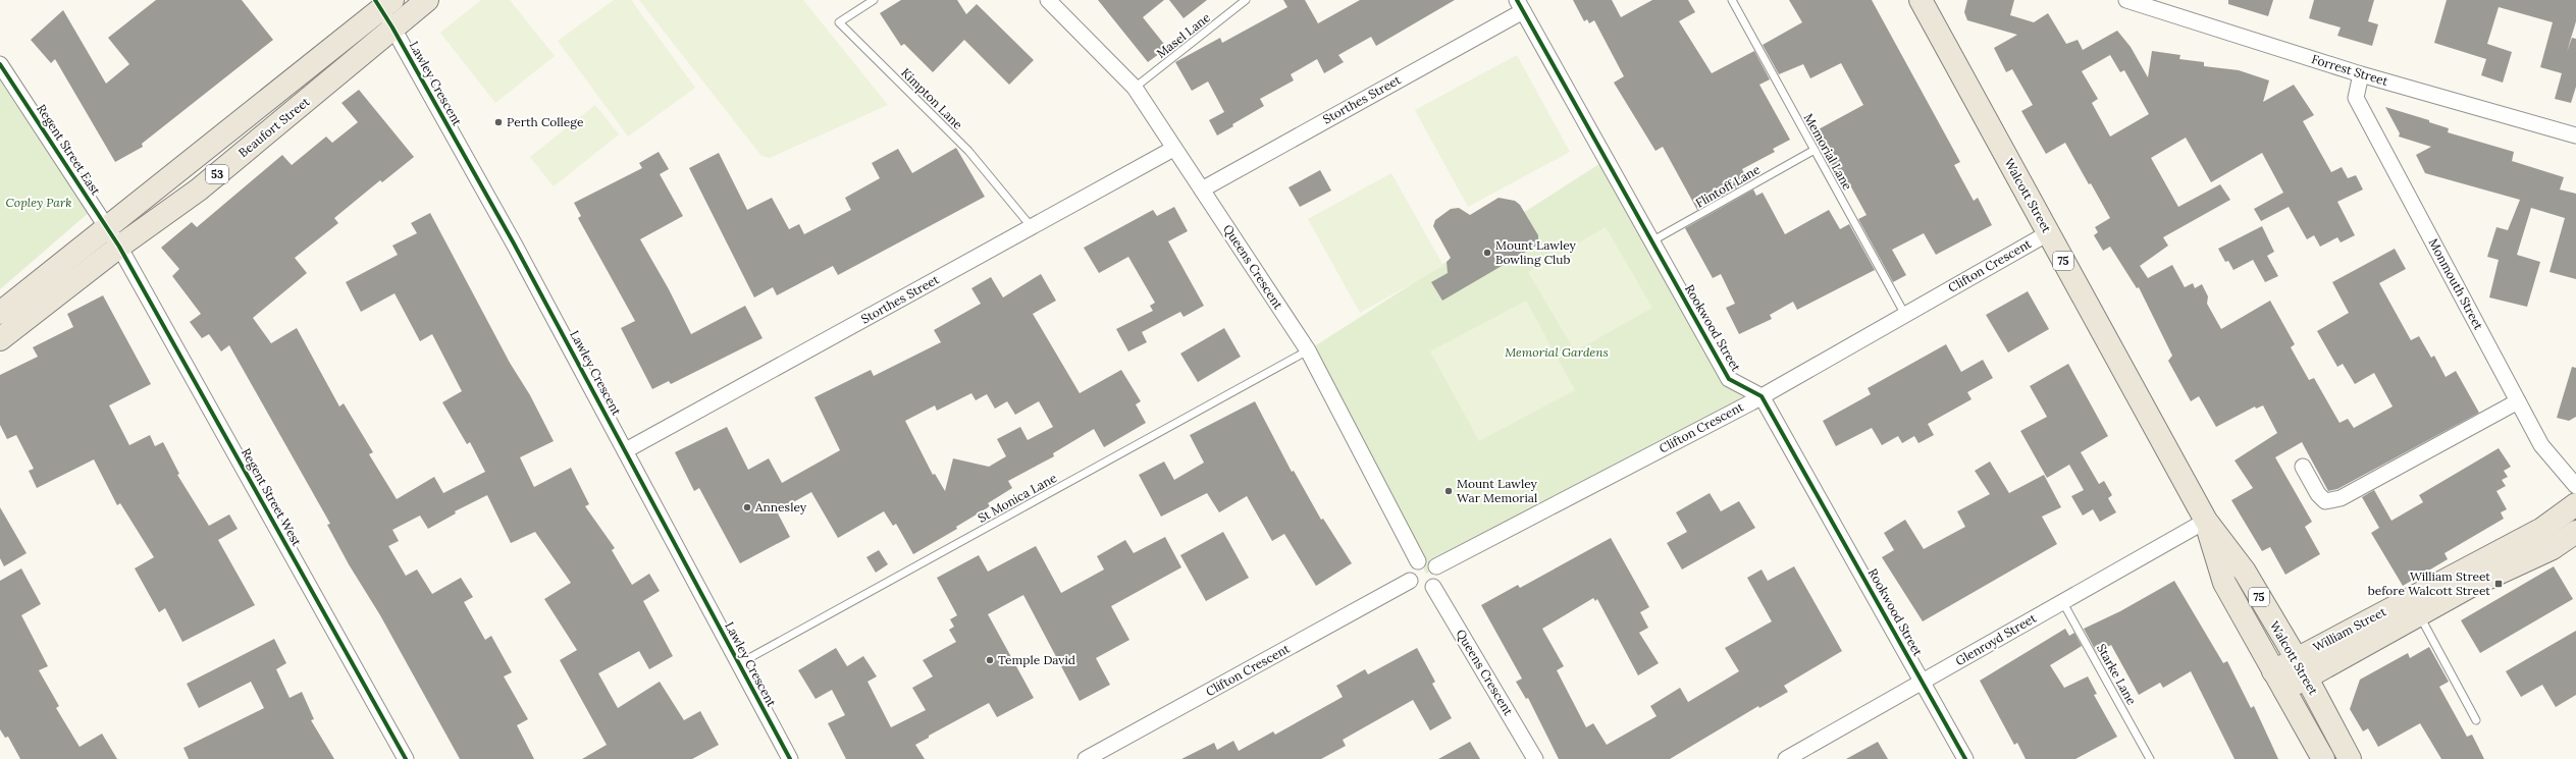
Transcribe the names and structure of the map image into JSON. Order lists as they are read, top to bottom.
{
  "streets": {
    "main road": [
      "Beaufort Street",
      "53",
      "Walcott Street",
      "75",
      "William Street"
    ],
    "street": [
      "Forrest Street",
      "Lawley Crescent",
      "Storthes Street",
      "Regent Street East",
      "Clifton Crescent",
      "Queens Crescent",
      "Monmouth Street",
      "Rookwood Street",
      "Regent Street West",
      "Glenroyd Street"
    ],
    "lane": [
      "Masel Lane",
      "Kimpton Lane",
      "Memorial Lane",
      "Flintoff Lane",
      "St Monica Lane",
      "Starke Lane"
    ]
  },
  "crossings": [
    ["Masel Lane", "Queens Crescent"],
    ["Forrest Street", "Monmouth Street"],
    ["Lawley Crescent", "Storthes Street"],
    ["Lawley Crescent", "Beaufort Street"],
    ["Lawley Crescent", "St Monica Lane"],
    ["Kimpton Lane", "Storthes Street"],
    ["Storthes Street", "Queens Crescent"],
    ["Storthes Street", "Rookwood Street"],
    ["Beaufort Street", "Regent Street East"],
    ["Beaufort Street", "Regent Street West"],
    ["Regent Street East", "Regent Street West"],
    ["Memorial Lane", "Flintoff Lane"],
    ["Memorial Lane", "Clifton Crescent"],
    ["Flintoff Lane", "Rookwood Street"],
    ["Walcott Street", "Clifton Crescent"],
    ["Walcott Street", "William Street"],
    ["Walcott Street", "Glenroyd Street"],
    ["Clifton Crescent", "Queens Crescent"],
    ["Clifton Crescent", "Rookwood Street"],
    ["Queens Crescent", "St Monica Lane"],
    ["Rookwood Street", "Glenroyd Street"],
    ["Glenroyd Street", "Starke Lane"]
  ],
  "parks": ["Copley Park", "Memorial Gardens"],
  "places": {
    "other": [
      "Perth College",
      "Mount Lawley Bowling Club",
      "Mount Lawley War Memorial",
      "Annesley",
      "Temple David"
    ],
    "transit": ["William Street before Walcott Street"]
  }
}
